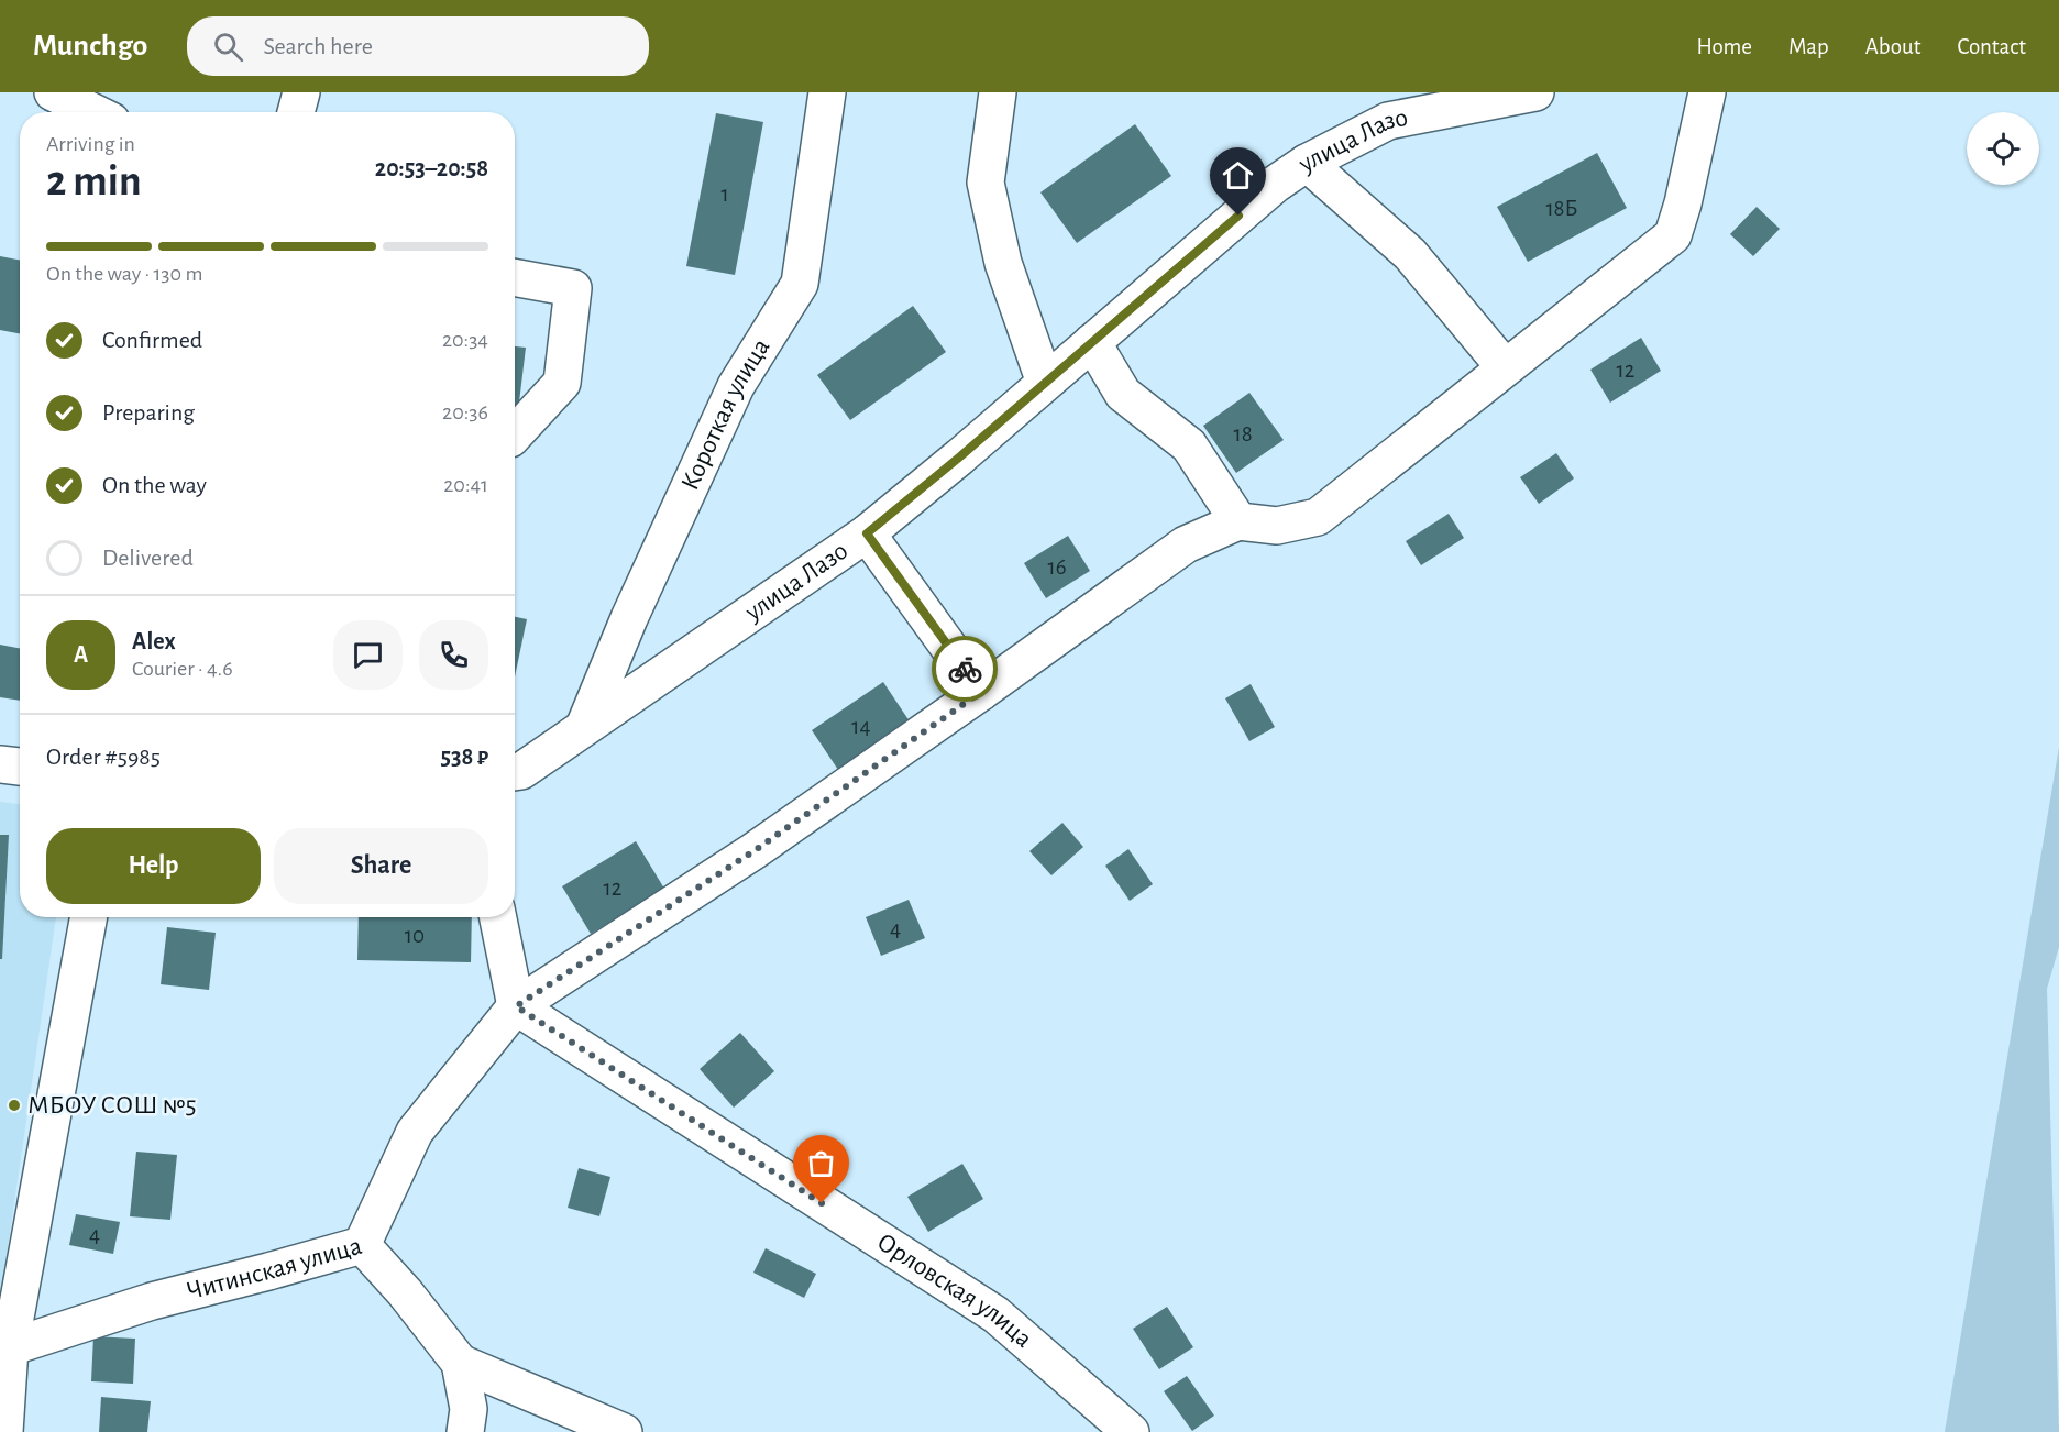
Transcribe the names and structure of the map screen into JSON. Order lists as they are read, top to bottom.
{
  "streets": {
    "street": [
      "улица Лазо",
      "Короткая улица",
      "Читинская улица",
      "Орловская улица"
    ]
  },
  "crossings": [
    ["улица Лазо", "Короткая улица"]
  ],
  "places": ["МБОУ СОШ №5"],
  "house_numbers": [
    "1",
    "18Б",
    "12",
    "18",
    "16",
    "14",
    "12",
    "4",
    "10",
    "4"
  ],
  "page": {
    "header": "Munchgo",
    "search": "Search here",
    "nav": [
      "Home",
      "Map",
      "About",
      "Contact"
    ],
    "heading": ["2 min", "Arriving in", "20:53–20:58"],
    "panel": [
      "Alex",
      "Courier · 4.6",
      "Order #5985",
      "538 ₽"
    ],
    "bar": "On the way · 130 m",
    "list": [
      ["Confirmed", "20:34"],
      ["Preparing", "20:36"],
      ["On the way", "20:41"],
      "Delivered"
    ],
    "round": "A",
    "buttons": ["Help", "Share"]
  }
}
